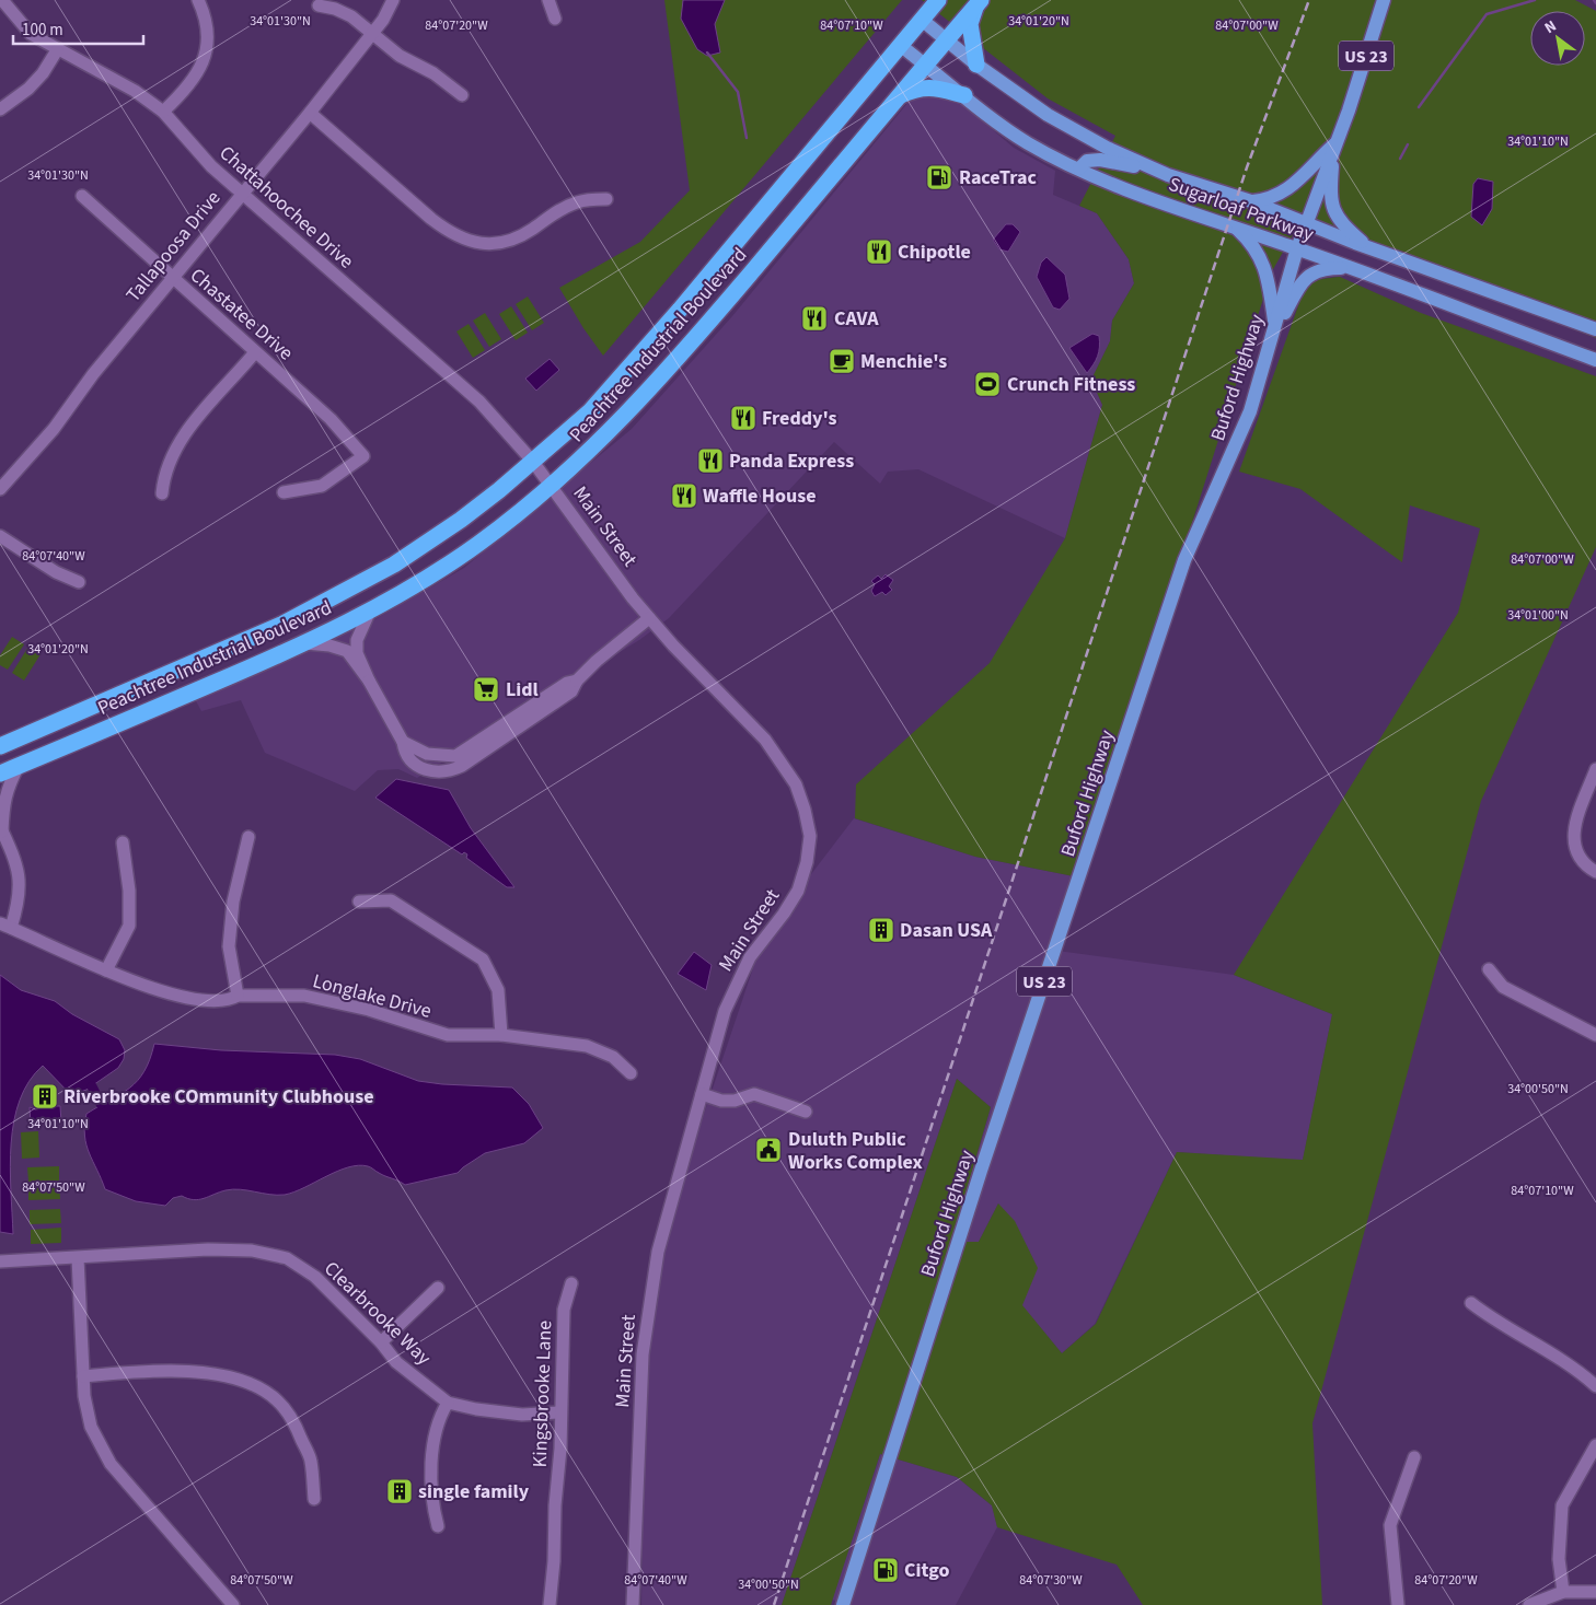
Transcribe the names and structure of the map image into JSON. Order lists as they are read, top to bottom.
{
  "streets": {
    "highway": ["Peachtree Industrial Boulevard"],
    "main road": ["US 23", "Sugarloaf Parkway", "Buford Highway"],
    "street": [
      "Chattahoochee Drive",
      "Tallapoosa Drive",
      "Chastatee Drive",
      "Main Street",
      "Longlake Drive",
      "Clearbrooke Way",
      "Kingsbrooke Lane"
    ]
  },
  "crossings": [
    ["Chattahoochee Drive", "Tallapoosa Drive"],
    ["Chattahoochee Drive", "Peachtree Industrial Boulevard"],
    ["Chattahoochee Drive", "Main Street"],
    ["Sugarloaf Parkway", "Peachtree Industrial Boulevard"],
    ["Sugarloaf Parkway", "Buford Highway"],
    ["Tallapoosa Drive", "Chastatee Drive"],
    ["Peachtree Industrial Boulevard", "Main Street"],
    ["Clearbrooke Way", "Kingsbrooke Lane"]
  ],
  "places": {
    "fuel station": ["RaceTrac", "Citgo"],
    "restaurant": [
      "Chipotle",
      "CAVA",
      "Freddy's",
      "Panda Express",
      "Waffle House"
    ],
    "cafe": ["Menchie's"],
    "sports": ["Crunch Fitness"],
    "supermarket": ["Lidl"],
    "building": ["Dasan USA", "Riverbrooke COmmunity Clubhouse", "single family"],
    "public building": ["Duluth Public Works Complex"]
  },
  "scale_bar": "100 m",
  "north": "top left",
  "coordinates": [
    "34°01'20\"N",
    "34°01'30\"N",
    "84°07'20\"W",
    "84°07'10\"W",
    "84°07'00\"W",
    "34°01'10\"N",
    "84°07'40\"W",
    "34°01'00\"N",
    "34°00'50\"N",
    "84°07'50\"W",
    "84°07'30\"W"
  ]
}
